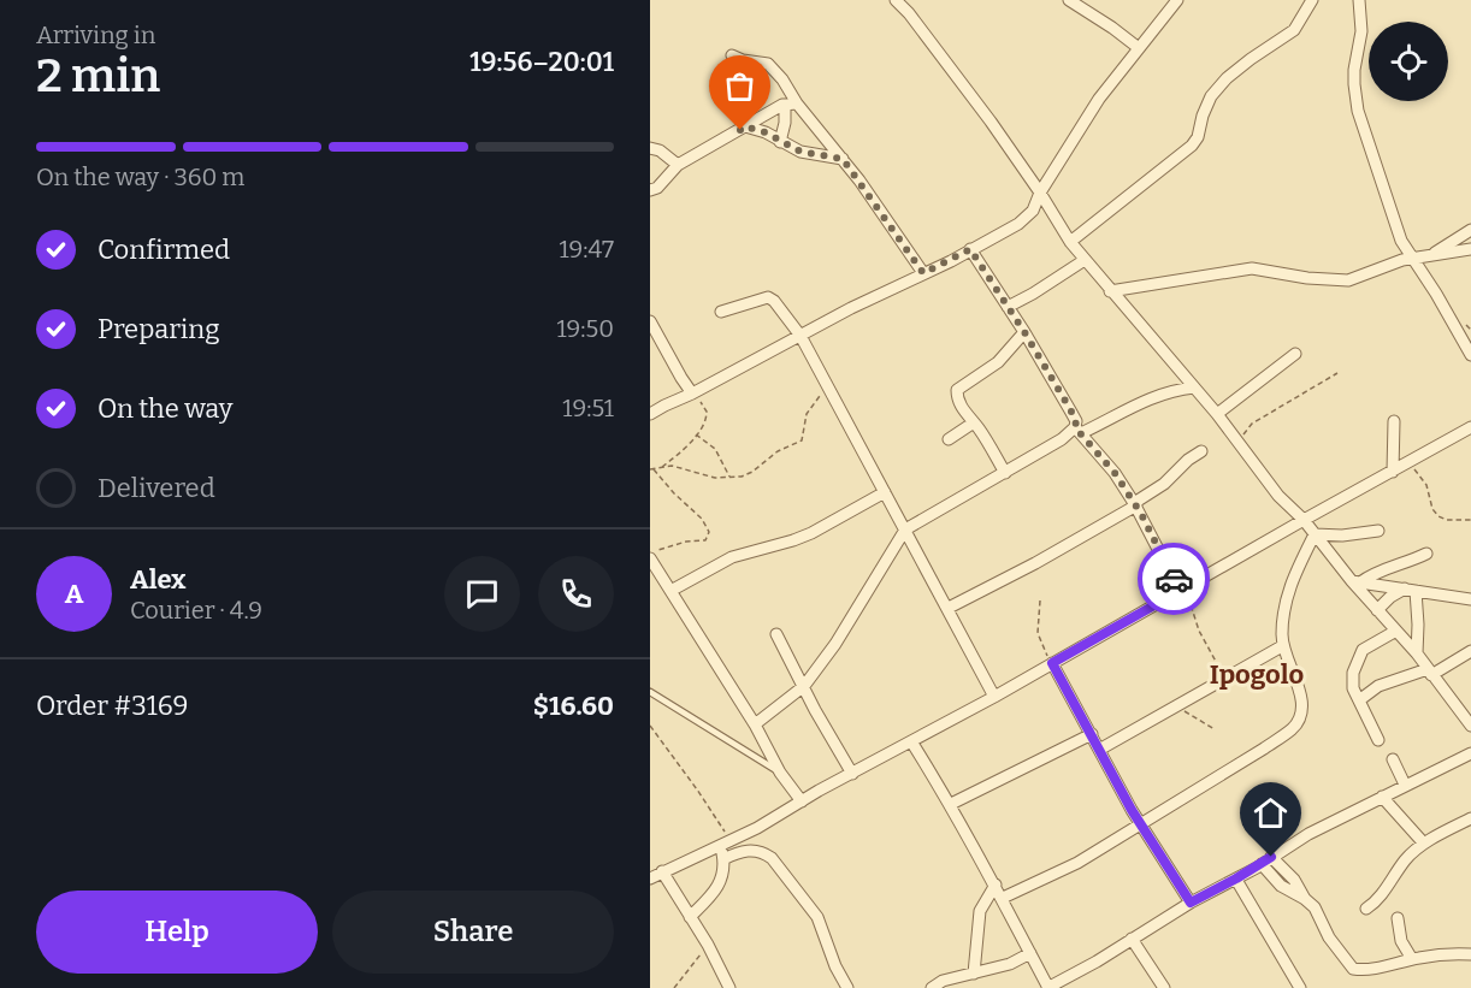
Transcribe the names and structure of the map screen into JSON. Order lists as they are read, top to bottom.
{
  "districts": ["Ipogolo"],
  "page": {
    "heading": ["2 min", "Arriving in", "19:56–20:01"],
    "panel": [
      "Alex",
      "Courier · 4.9",
      "Order #3169",
      "$16.60"
    ],
    "bar": "On the way · 360 m",
    "list": [
      ["Confirmed", "19:47"],
      ["Preparing", "19:50"],
      ["On the way", "19:51"],
      "Delivered"
    ],
    "round": "A",
    "buttons": ["Help", "Share"]
  }
}
